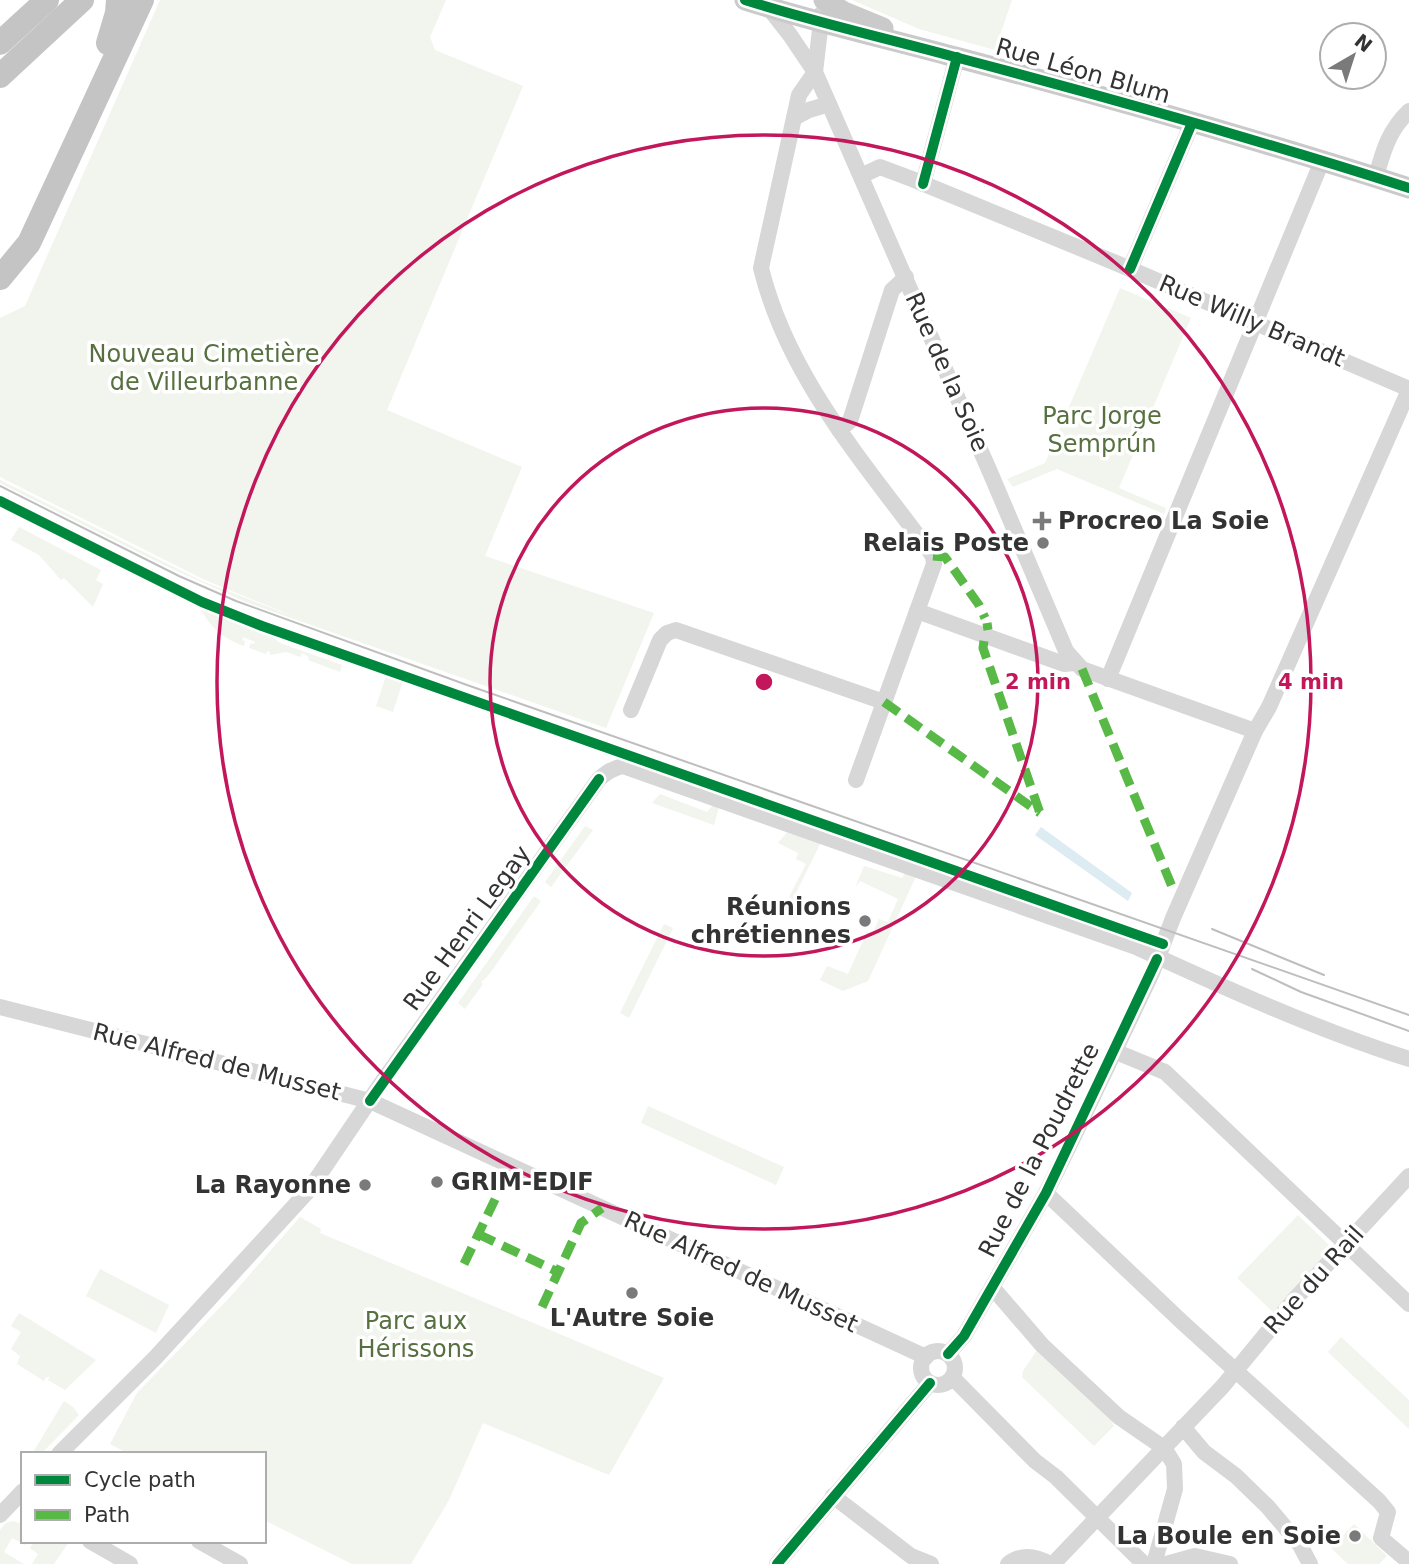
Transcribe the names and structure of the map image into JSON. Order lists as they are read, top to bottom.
{
  "streets": {
    "main road": ["Rue Léon Blum"],
    "street": [
      "Rue Willy Brandt",
      "Rue de la Soie",
      "Rue Henri Legay",
      "Rue Alfred de Musset",
      "Rue de la Poudrette",
      "Rue du Rail"
    ]
  },
  "crossings": [
    ["Rue Léon Blum", "Rue de la Soie"],
    ["Rue Willy Brandt", "Rue de la Soie"],
    ["Rue Willy Brandt", "Rue de la Poudrette"],
    ["Rue Henri Legay", "Rue Alfred de Musset"],
    ["Rue Henri Legay", "Rue de la Poudrette"],
    ["Rue Alfred de Musset", "Rue de la Poudrette"]
  ],
  "parks": ["Nouveau Cimetière de Villeurbanne", "Parc Jorge Semprún", "Parc aux Hérissons"],
  "places": {
    "health": ["Procreo La Soie"],
    "other": [
      "Relais Poste",
      "Réunions chrétiennes",
      "GRIM-EDIF",
      "La Rayonne",
      "L'Autre Soie",
      "La Boule en Soie"
    ]
  },
  "legend": ["Cycle path", "Path"],
  "north": "top right",
  "rings": ["2 min", "4 min"]
}
